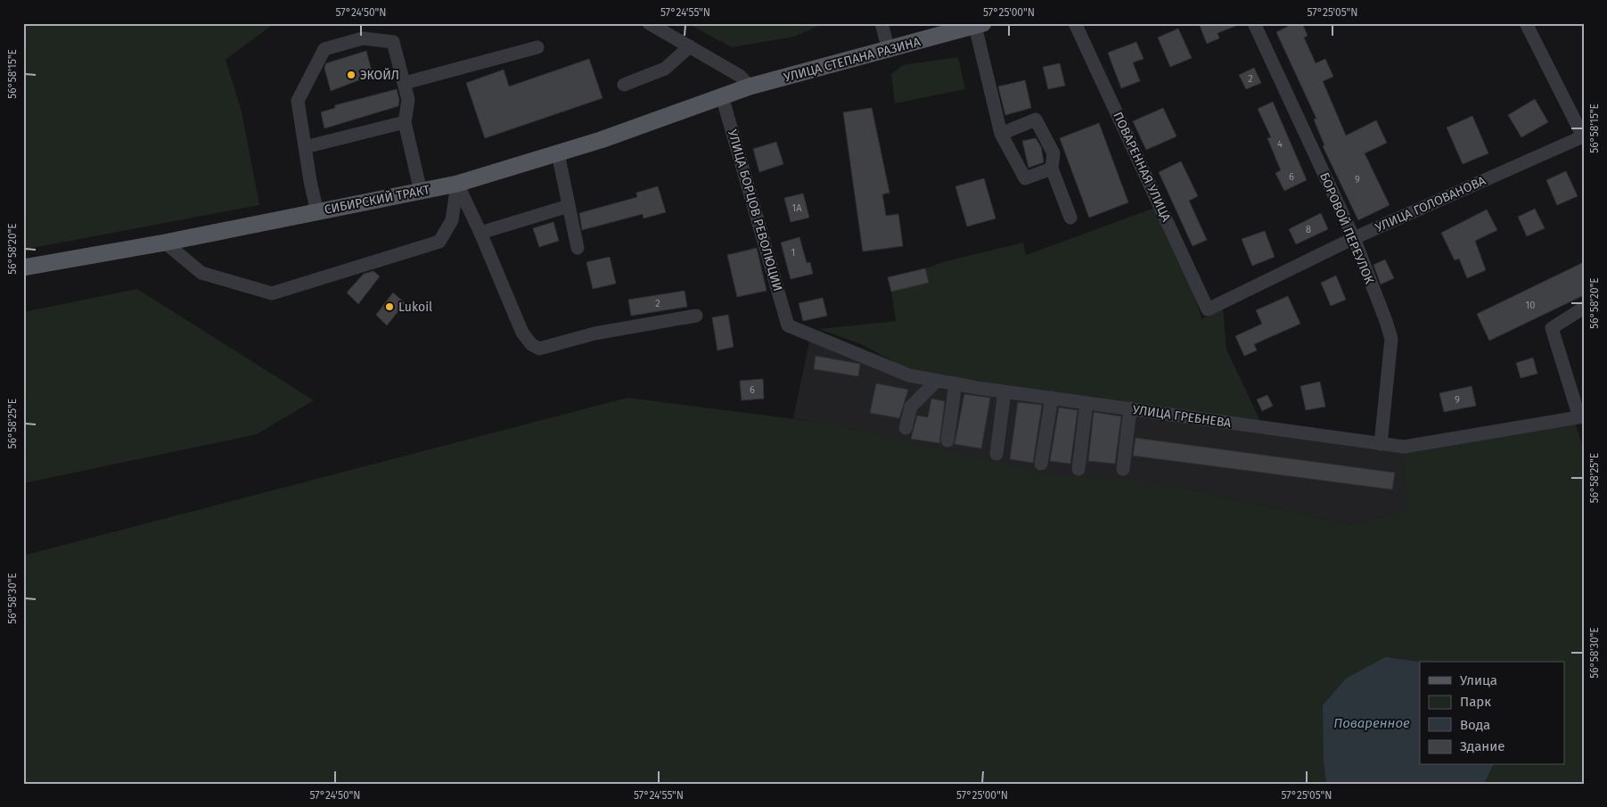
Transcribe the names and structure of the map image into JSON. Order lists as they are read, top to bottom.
{
  "streets": {
    "main road": ["УЛИЦА СТЕПАНА РАЗИНА", "СИБИРСКИЙ ТРАКТ"],
    "street": [
      "ПОВАРЕННАЯ УЛИЦА",
      "УЛИЦА ГОЛОВАНОВА",
      "УЛИЦА БОРЦОВ РЕВОЛЮЦИИ",
      "БОРОВОЙ ПЕРЕУЛОК",
      "УЛИЦА ГРЕБНЕВА"
    ]
  },
  "crossings": [
    ["УЛИЦА СТЕПАНА РАЗИНА", "СИБИРСКИЙ ТРАКТ"],
    ["УЛИЦА СТЕПАНА РАЗИНА", "УЛИЦА БОРЦОВ РЕВОЛЮЦИИ"],
    ["ПОВАРЕННАЯ УЛИЦА", "УЛИЦА ГОЛОВАНОВА"],
    ["СИБИРСКИЙ ТРАКТ", "УЛИЦА БОРЦОВ РЕВОЛЮЦИИ"],
    ["УЛИЦА ГОЛОВАНОВА", "БОРОВОЙ ПЕРЕУЛОК"],
    ["УЛИЦА БОРЦОВ РЕВОЛЮЦИИ", "УЛИЦА ГРЕБНЕВА"],
    ["БОРОВОЙ ПЕРЕУЛОК", "УЛИЦА ГРЕБНЕВА"]
  ],
  "water": ["Поваренное"],
  "places": ["ЭКОЙЛ", "Lukoil"],
  "house_numbers": [
    "2",
    "4",
    "6",
    "9",
    "1А",
    "8",
    "1",
    "2",
    "10",
    "6",
    "9"
  ],
  "legend": [
    "Улица",
    "Парк",
    "Вода",
    "Здание"
  ],
  "coordinates": [
    "57°24'50\"N",
    "57°24'55\"N",
    "57°25'00\"N",
    "57°25'05\"N",
    "56°58'15\"E",
    "56°58'20\"E",
    "56°58'25\"E",
    "56°58'30\"E"
  ]
}
